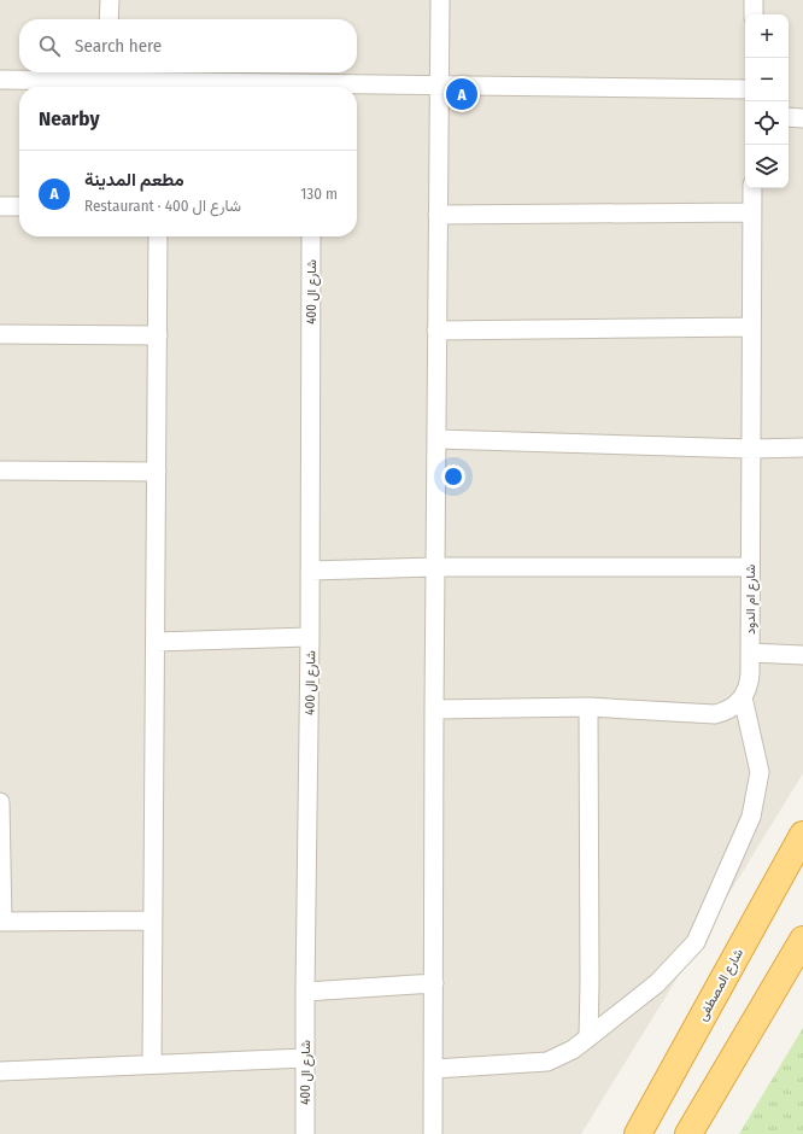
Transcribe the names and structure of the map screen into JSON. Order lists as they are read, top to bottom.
{
  "streets": {
    "highway": ["شارع المصطفى"],
    "street": ["شارع ال 400", "شارع ام الدود"]
  },
  "page": {
    "map_buttons": ["+", "−"],
    "search": "Search here",
    "pins": "A",
    "heading": "Nearby",
    "list": [
      {
        "mark": "A",
        "name": "مطعم المدينة",
        "note": "Restaurant · شارع ال 400",
        "value": "130 m"
      }
    ]
  }
}
